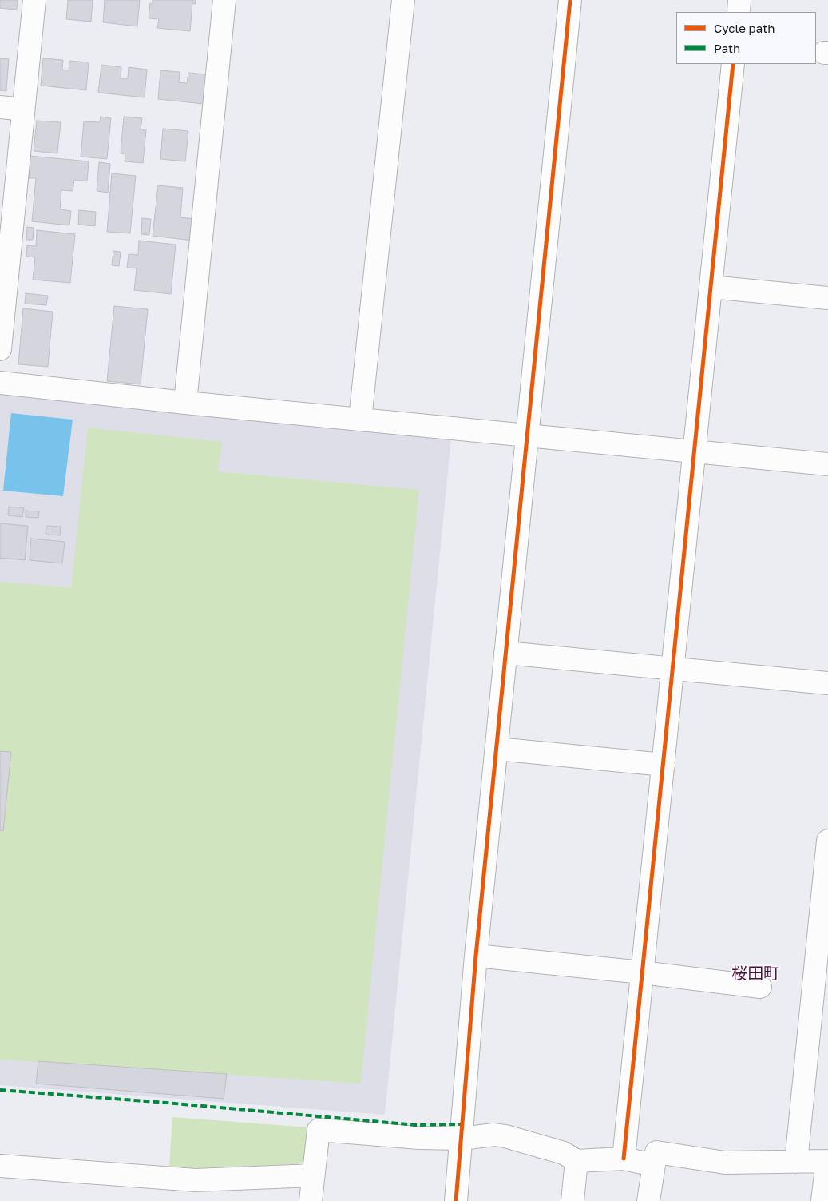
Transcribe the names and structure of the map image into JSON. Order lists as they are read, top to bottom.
{
  "districts": ["桜田町"],
  "legend": ["Cycle path", "Path"]
}
